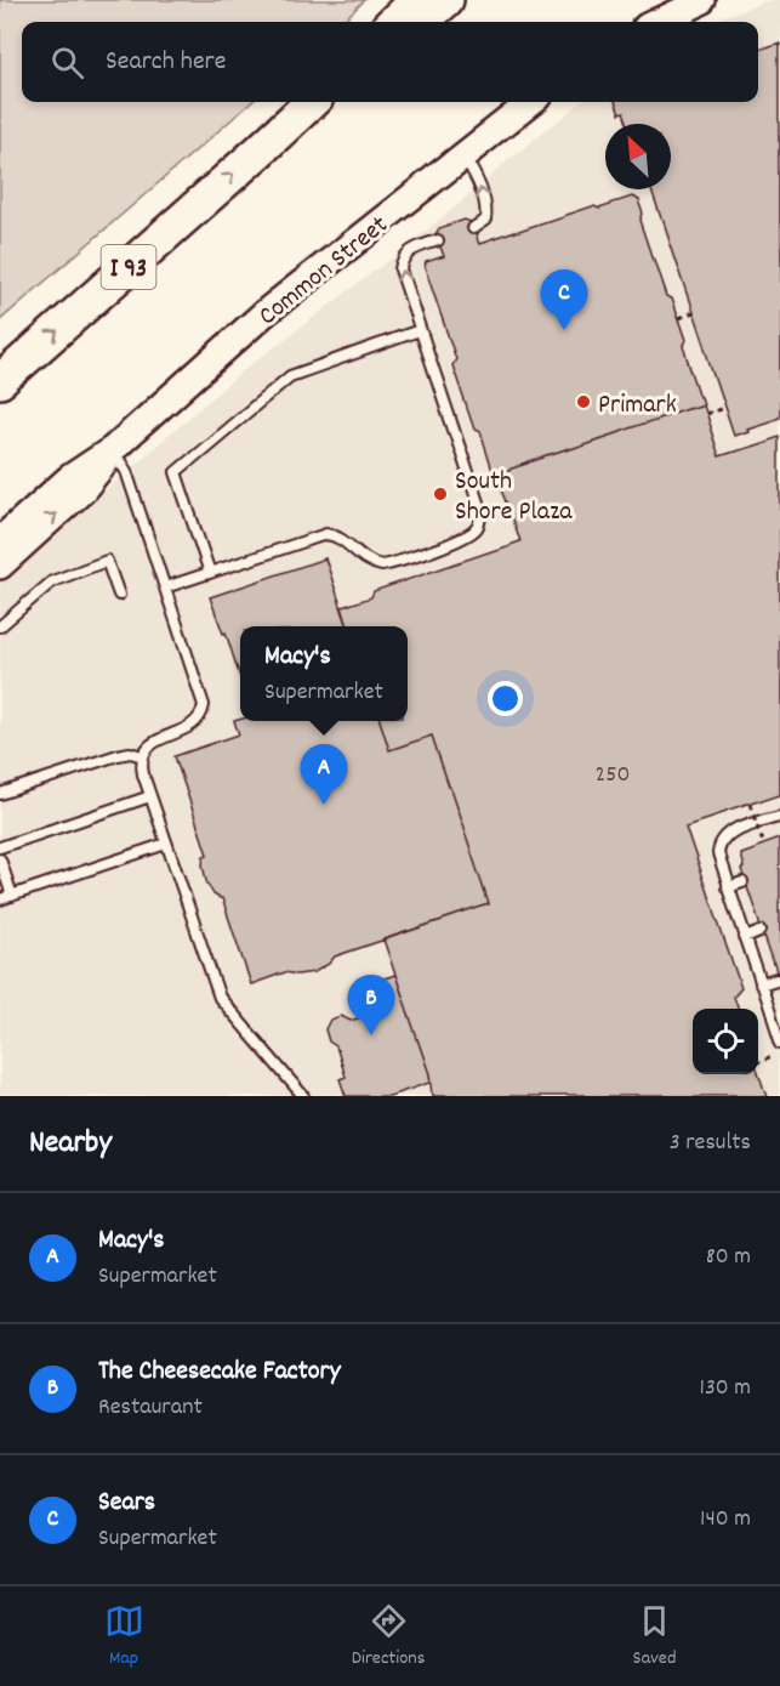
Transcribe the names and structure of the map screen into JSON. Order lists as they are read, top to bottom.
{
  "streets": {
    "highway": ["I 93"],
    "street": ["Common Street"]
  },
  "places": ["Primark", "South Shore Plaza"],
  "house_numbers": ["250"],
  "north": "top left",
  "page": {
    "search": "Search here",
    "pins": ["C", "A", "B"],
    "popup": ["Macy's", "Supermarket"],
    "heading": ["Nearby", "3 results"],
    "list": [
      {
        "mark": "A",
        "name": "Macy's",
        "note": "Supermarket",
        "value": "80 m"
      },
      {
        "mark": "B",
        "name": "The Cheesecake Factory",
        "note": "Restaurant",
        "value": "130 m"
      },
      {
        "mark": "C",
        "name": "Sears",
        "note": "Supermarket",
        "value": "140 m"
      }
    ],
    "nav": ["Map", "Directions", "Saved"]
  }
}
